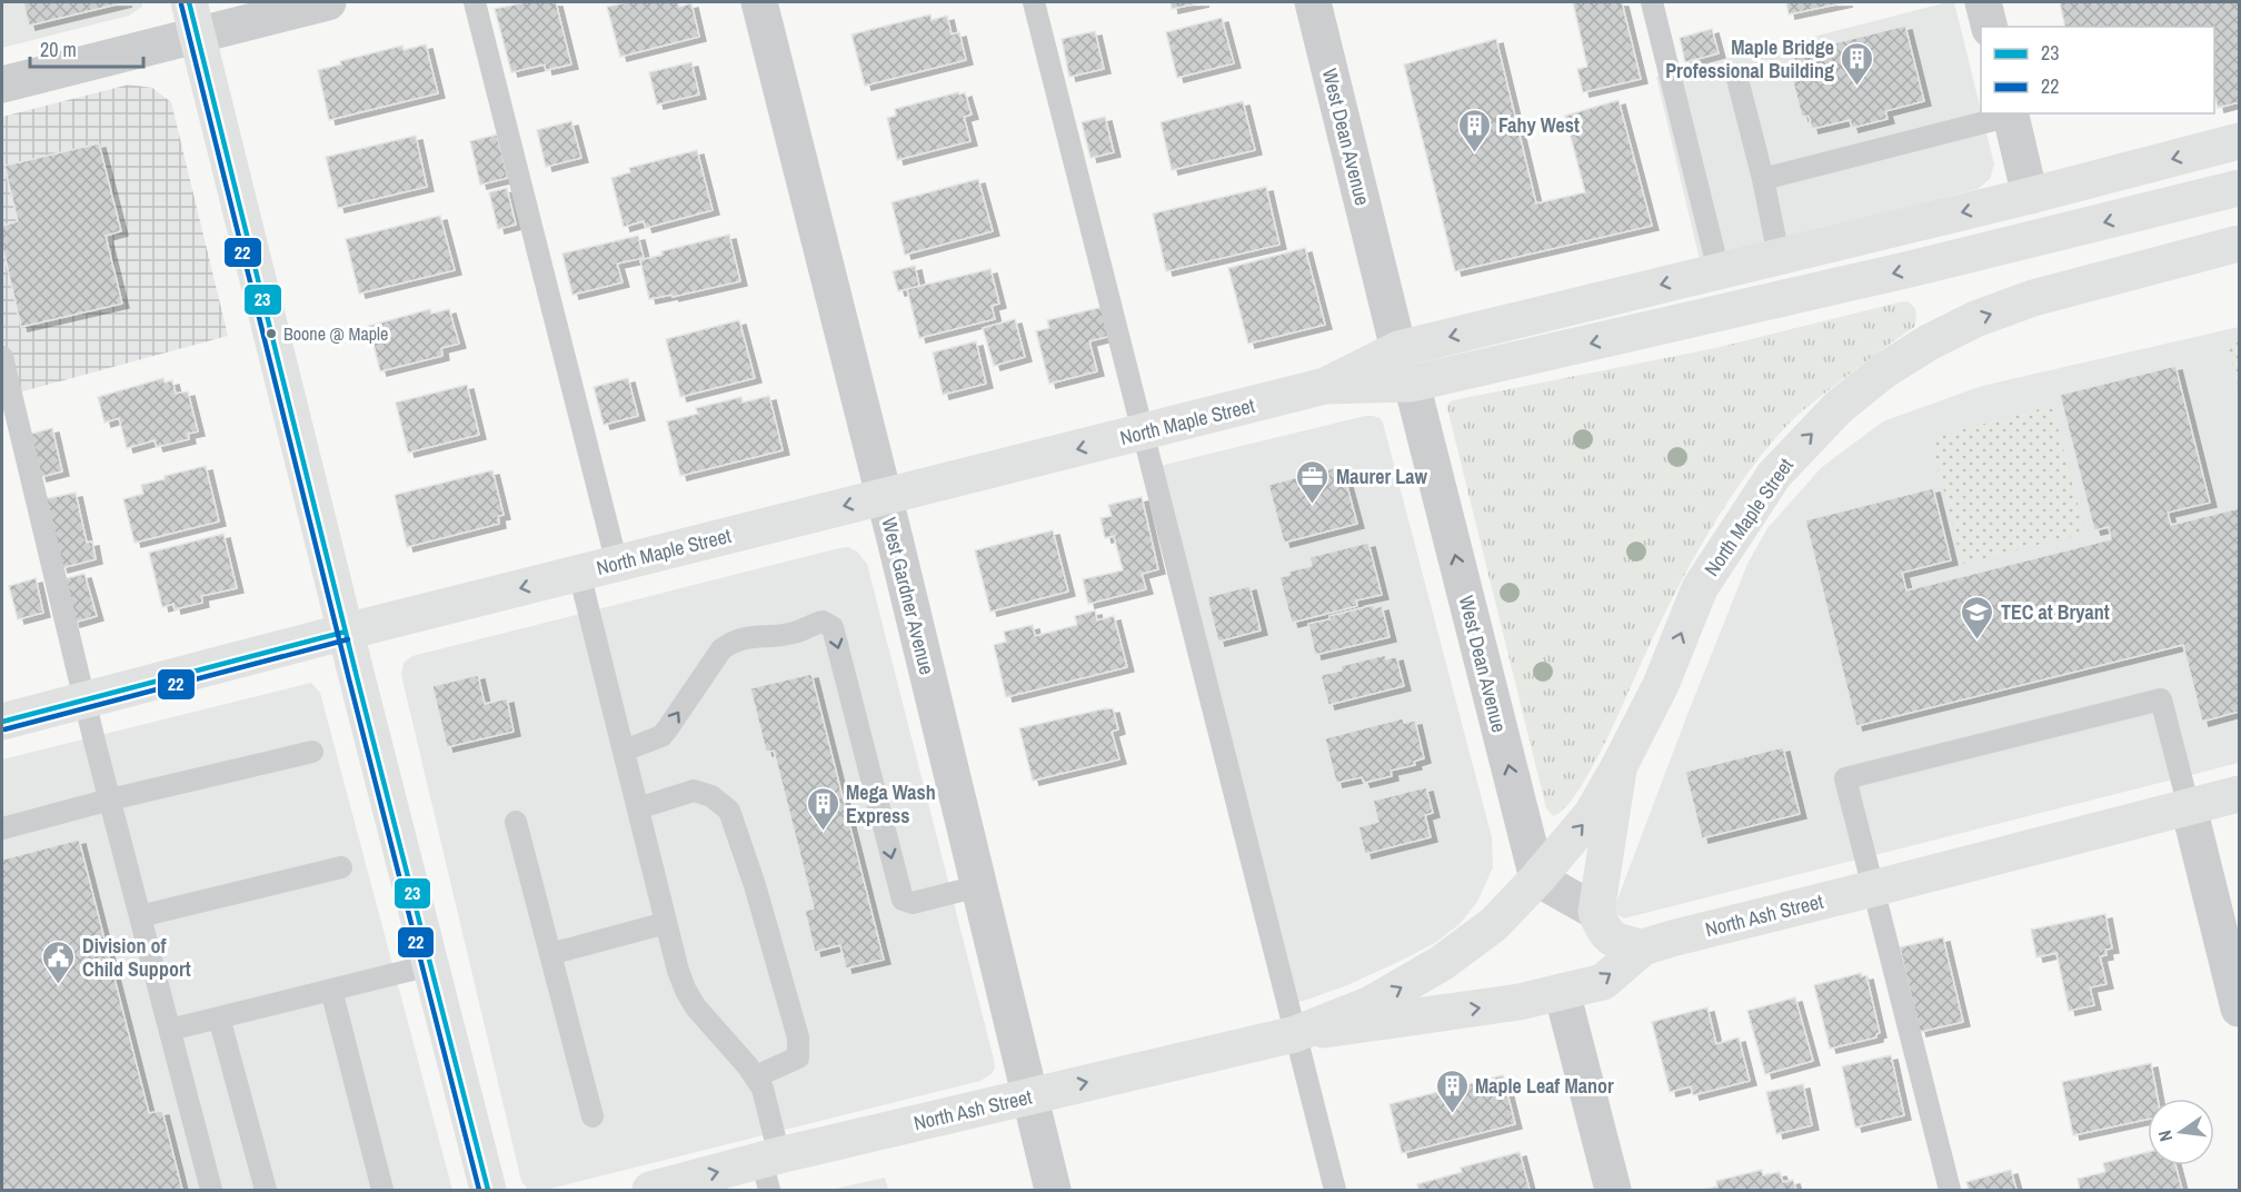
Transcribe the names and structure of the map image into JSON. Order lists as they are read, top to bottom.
{
  "streets": {
    "main road": ["North Maple Street", "North Ash Street"],
    "street": ["West Dean Avenue", "West Gardner Avenue"]
  },
  "crossings": [
    ["West Dean Avenue", "North Maple Street"],
    ["West Dean Avenue", "North Ash Street"],
    ["North Maple Street", "West Gardner Avenue"],
    ["North Maple Street", "North Ash Street"],
    ["West Gardner Avenue", "North Ash Street"]
  ],
  "one_way": ["West Dean Avenue", "North Ash Street"],
  "places": {
    "building": [
      "Maple Bridge Professional Building",
      "Fahy West",
      "Mega Wash Express",
      "Maple Leaf Manor"
    ],
    "other": ["Boone @ Maple"],
    "office": ["Maurer Law"],
    "school or university": ["TEC at Bryant"],
    "public building": ["Division of Child Support"]
  },
  "lines": ["transit line 23", "transit line 22"],
  "legend": ["23", "22"],
  "scale_bar": "20 m",
  "north": "left"
}
